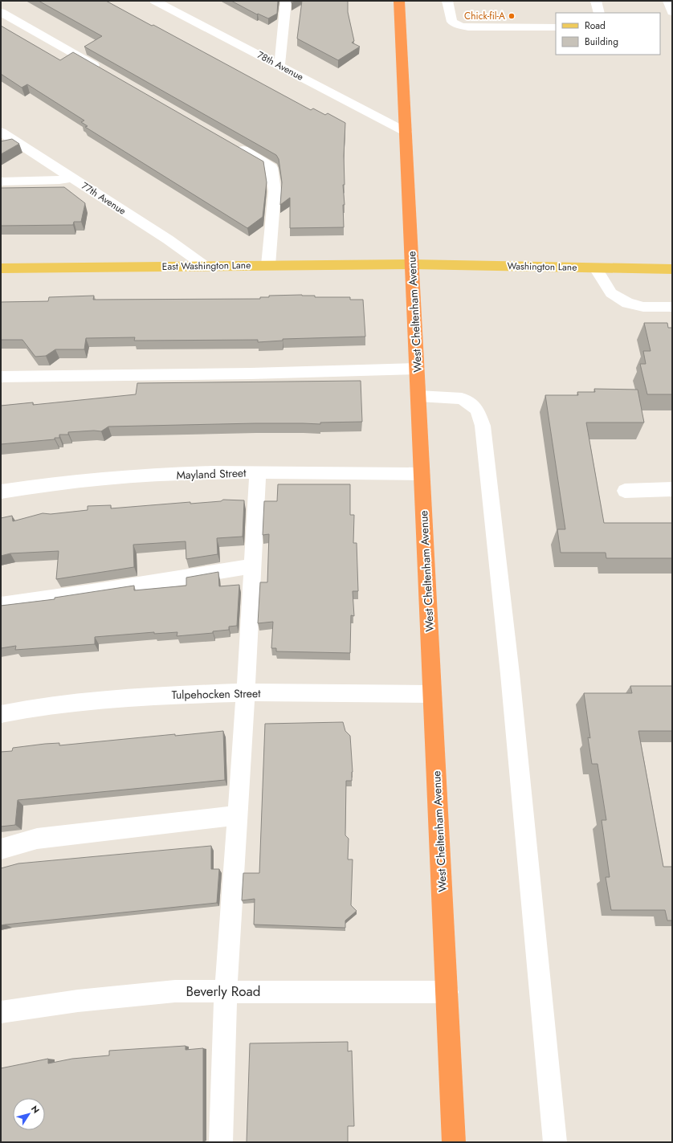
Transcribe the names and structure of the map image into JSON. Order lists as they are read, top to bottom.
{
  "streets": {
    "highway": ["West Cheltenham Avenue"],
    "main road": ["East Washington Lane", "Washington Lane"],
    "street": [
      "78th Avenue",
      "77th Avenue",
      "Mayland Street",
      "Tulpehocken Street",
      "Beverly Road"
    ]
  },
  "crossings": [
    ["78th Avenue", "West Cheltenham Avenue"],
    ["77th Avenue", "East Washington Lane"],
    ["East Washington Lane", "Washington Lane"],
    ["East Washington Lane", "West Cheltenham Avenue"],
    ["Washington Lane", "West Cheltenham Avenue"],
    ["West Cheltenham Avenue", "Mayland Street"],
    ["West Cheltenham Avenue", "Tulpehocken Street"],
    ["West Cheltenham Avenue", "Beverly Road"]
  ],
  "places": ["Chick-fil-A"],
  "legend": ["Road", "Building"],
  "north": "top right"
}
